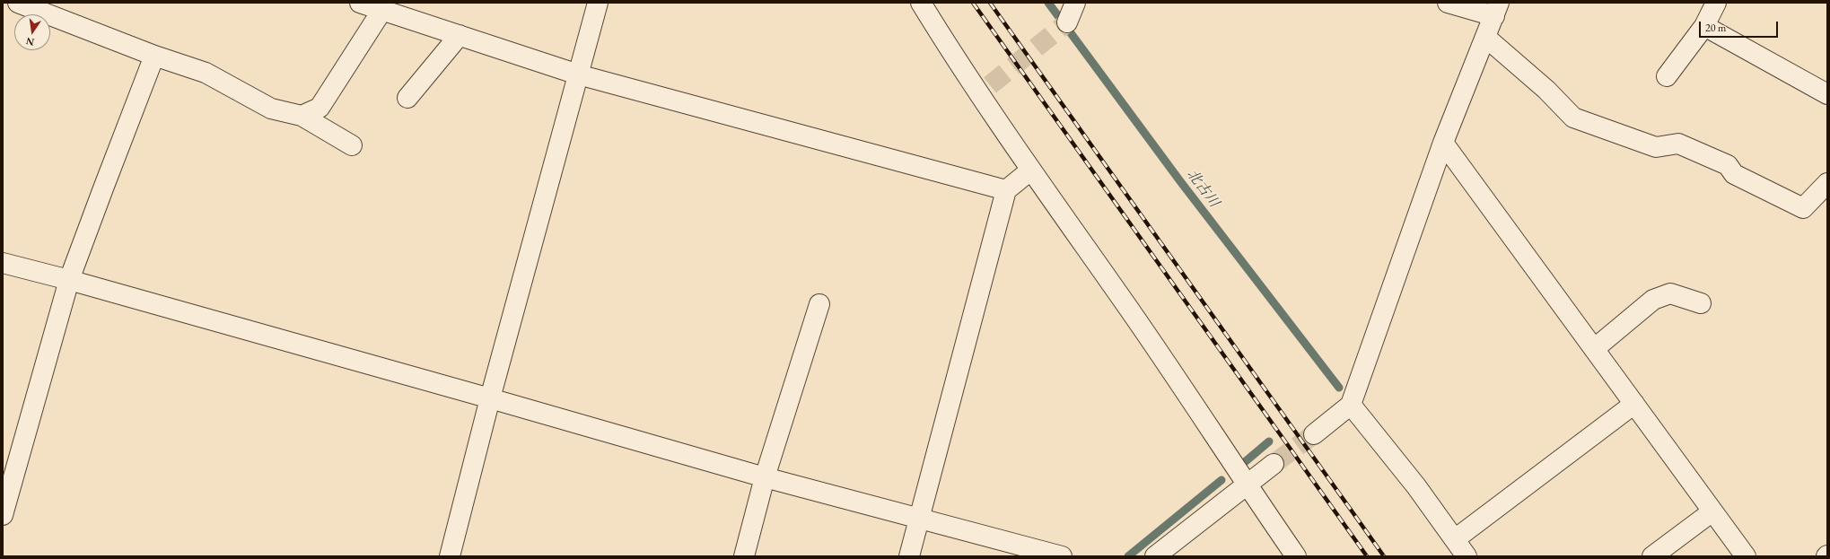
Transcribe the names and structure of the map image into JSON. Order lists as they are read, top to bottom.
{
  "water": ["北古川"],
  "scale_bar": "20 m",
  "north": "bottom"
}
